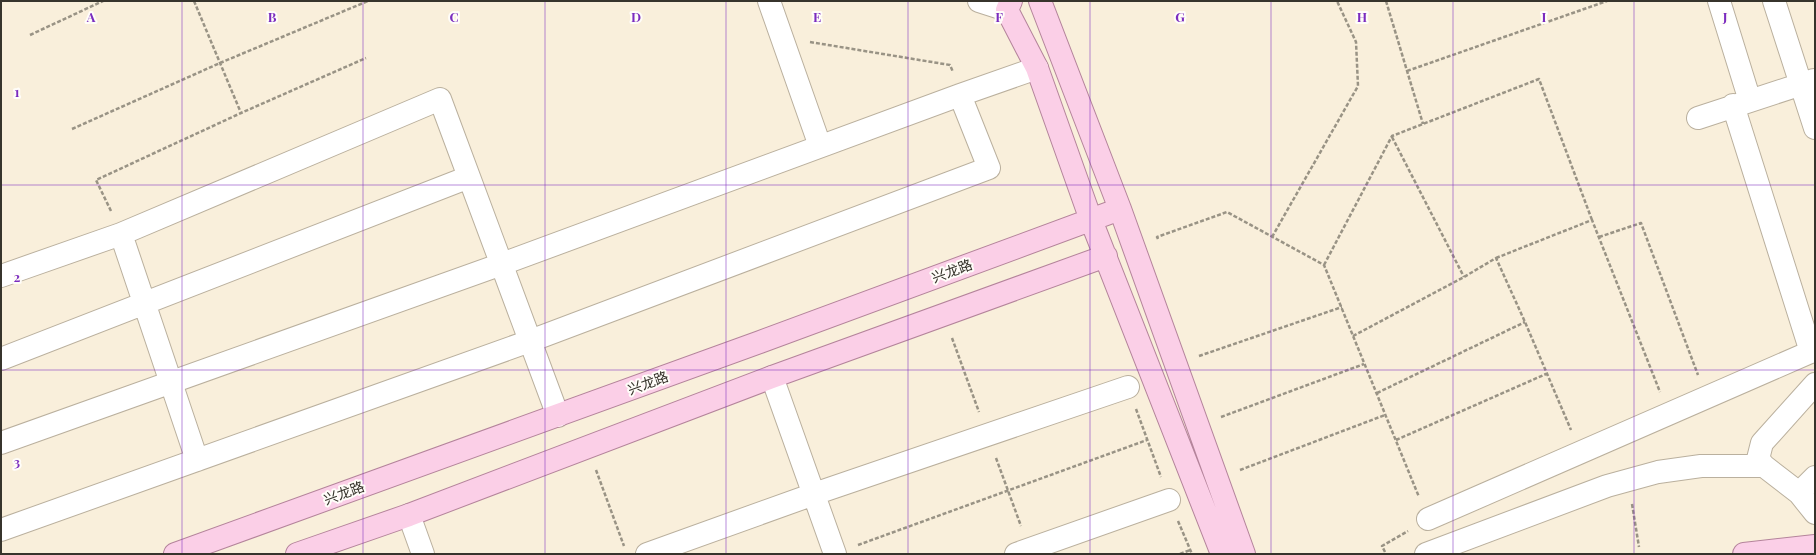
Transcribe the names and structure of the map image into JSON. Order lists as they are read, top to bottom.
{
  "streets": {
    "main road": ["兴龙路"]
  },
  "grid": {
    "columns": [
      "A",
      "B",
      "C",
      "D",
      "E",
      "F",
      "G",
      "H",
      "I",
      "J"
    ],
    "rows": ["1", "2", "3"]
  }
}
